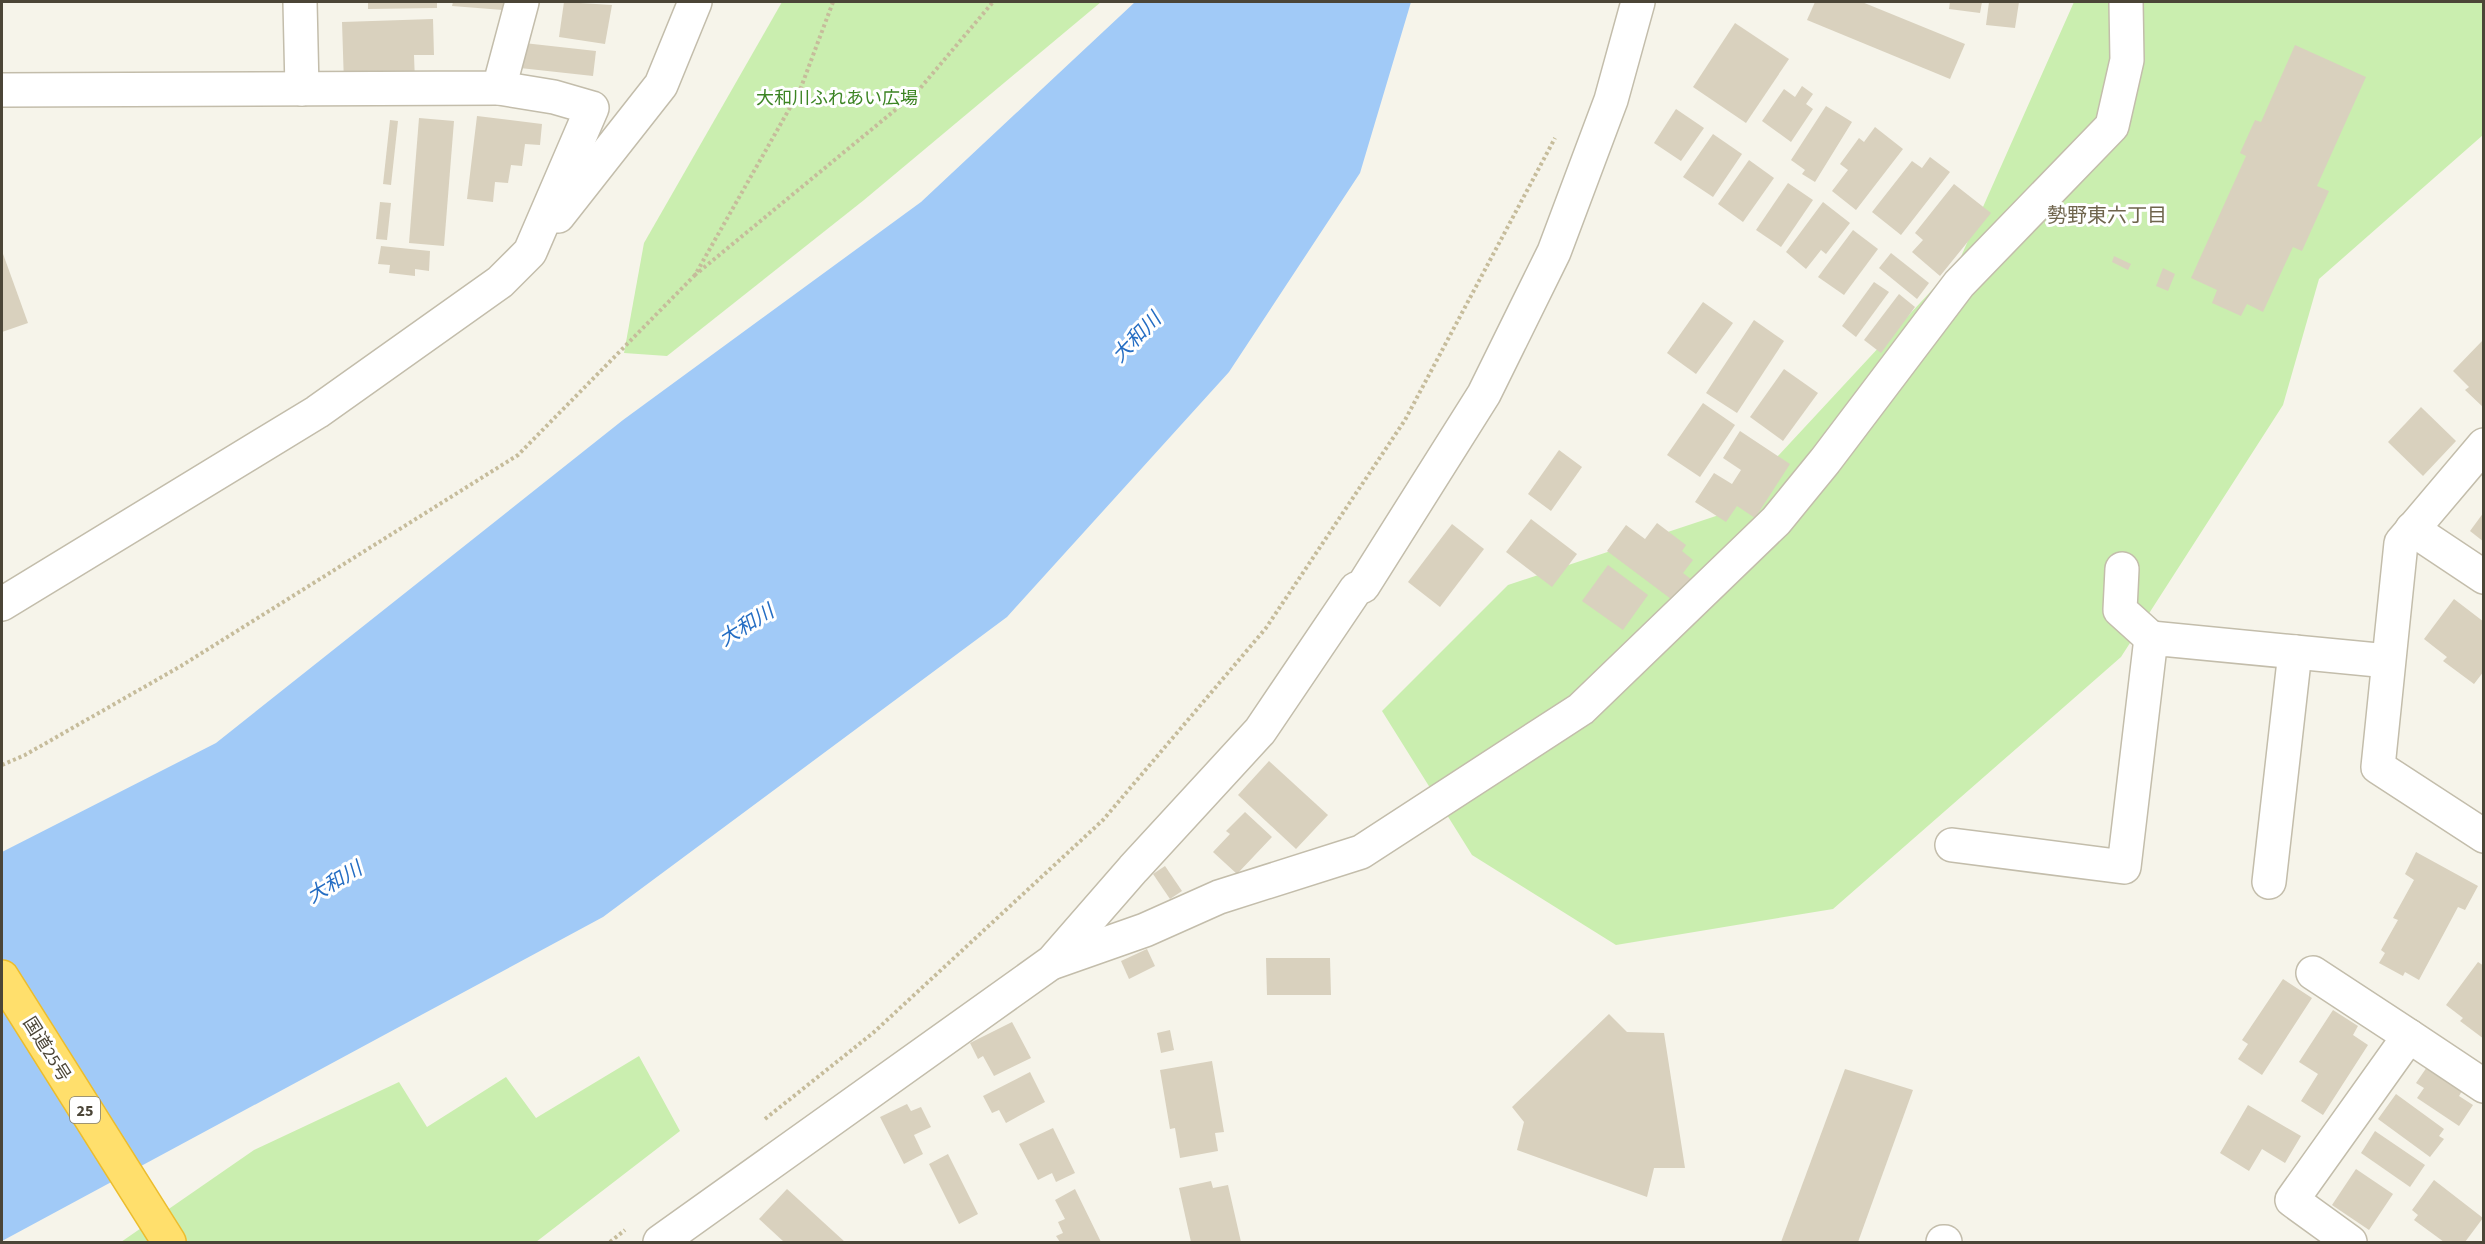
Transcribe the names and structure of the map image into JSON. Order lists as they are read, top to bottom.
{
  "streets": {
    "highway": ["国道25号", "25"]
  },
  "districts": ["勢野東六丁目"],
  "water": ["大和川"],
  "parks": ["大和川ふれあい広場"]
}
